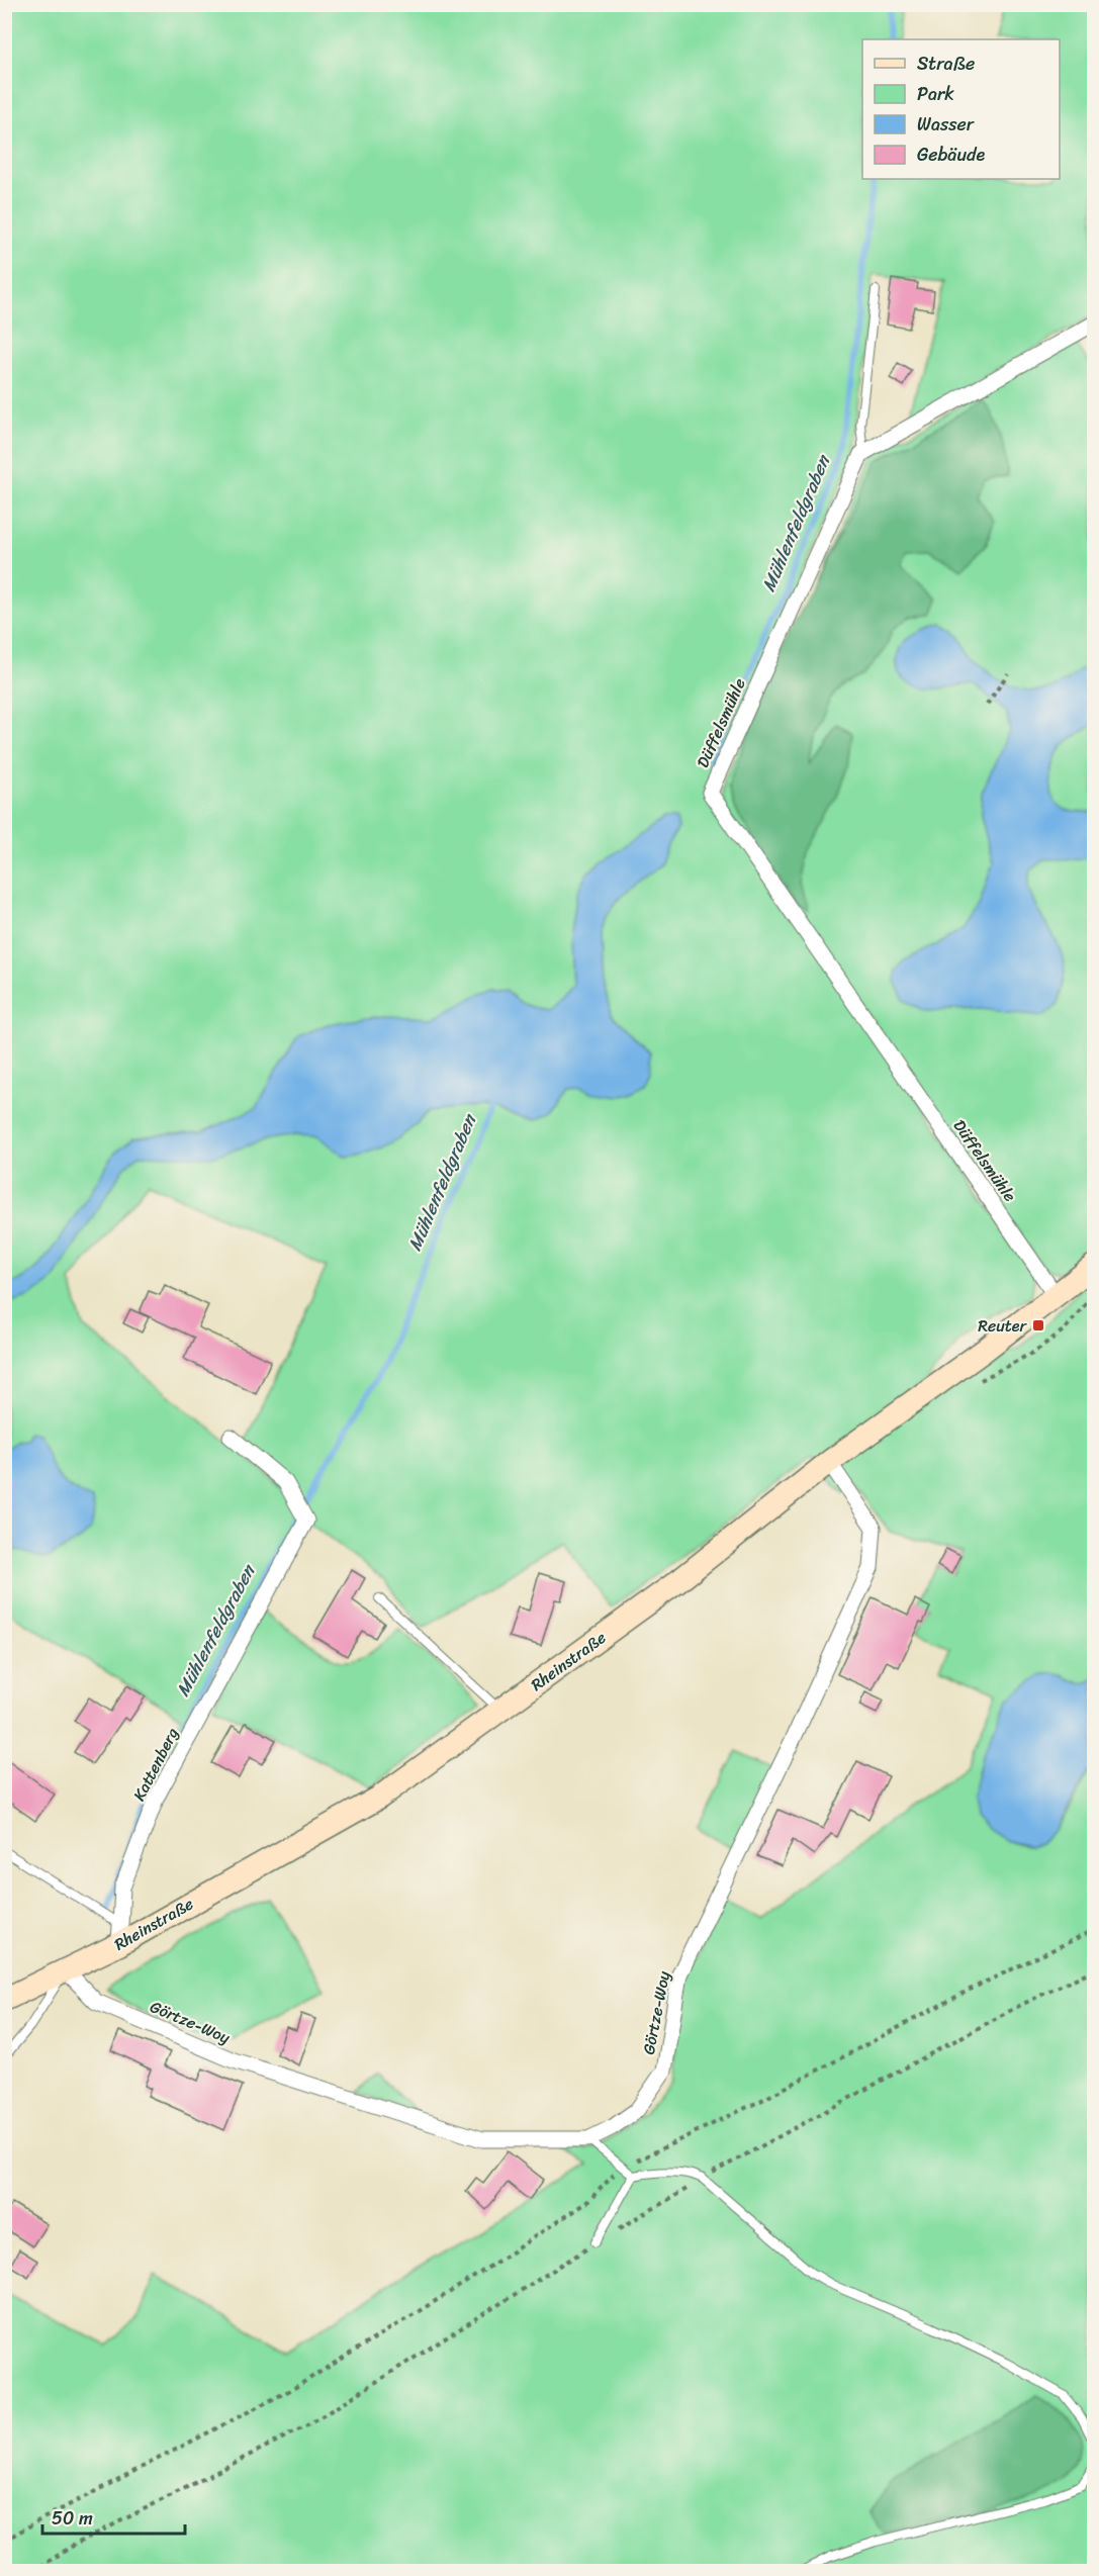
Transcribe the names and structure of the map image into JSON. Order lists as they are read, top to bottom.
{
  "streets": {
    "main road": ["Rheinstraße"],
    "street": ["Düffelsmühle", "Kattenberg", "Görtze-Woy"]
  },
  "crossings": [
    ["Düffelsmühle", "Rheinstraße"],
    ["Rheinstraße", "Kattenberg"],
    ["Rheinstraße", "Görtze-Woy"]
  ],
  "water": ["Mühlenfeldgraben"],
  "places": {
    "transit": ["Reuter"]
  },
  "legend": [
    "Straße",
    "Park",
    "Wasser",
    "Gebäude"
  ],
  "scale_bar": "50 m"
}
